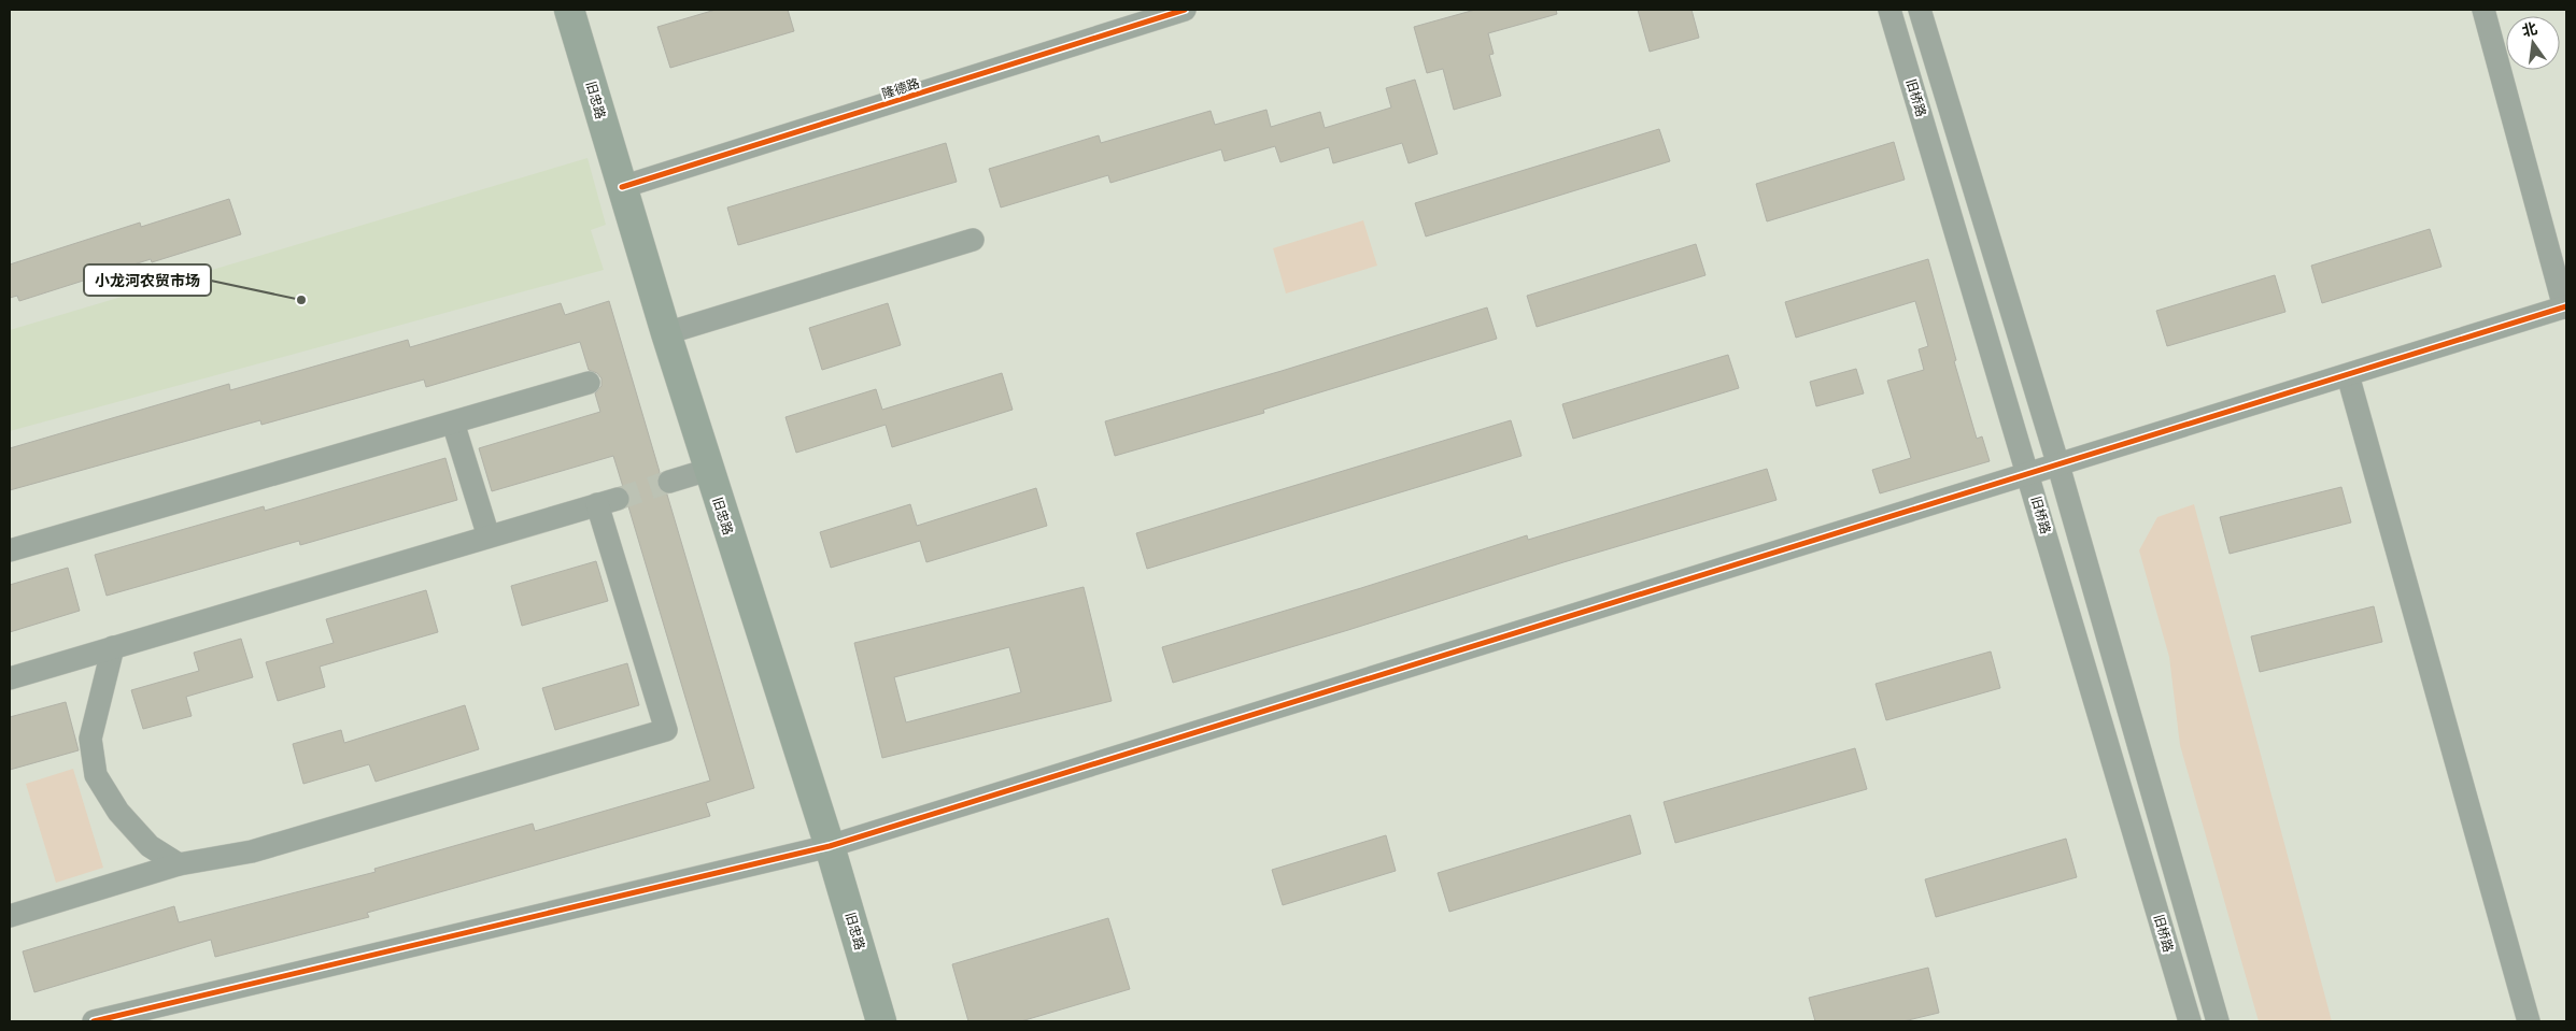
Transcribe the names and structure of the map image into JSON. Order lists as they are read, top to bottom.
{
  "streets": {
    "main road": ["旧忠路"],
    "street": ["隆德路", "旧桥路"]
  },
  "crossings": [
    ["隆德路", "旧忠路"]
  ],
  "places": ["小龙河农贸市场"],
  "north": "top"
}
